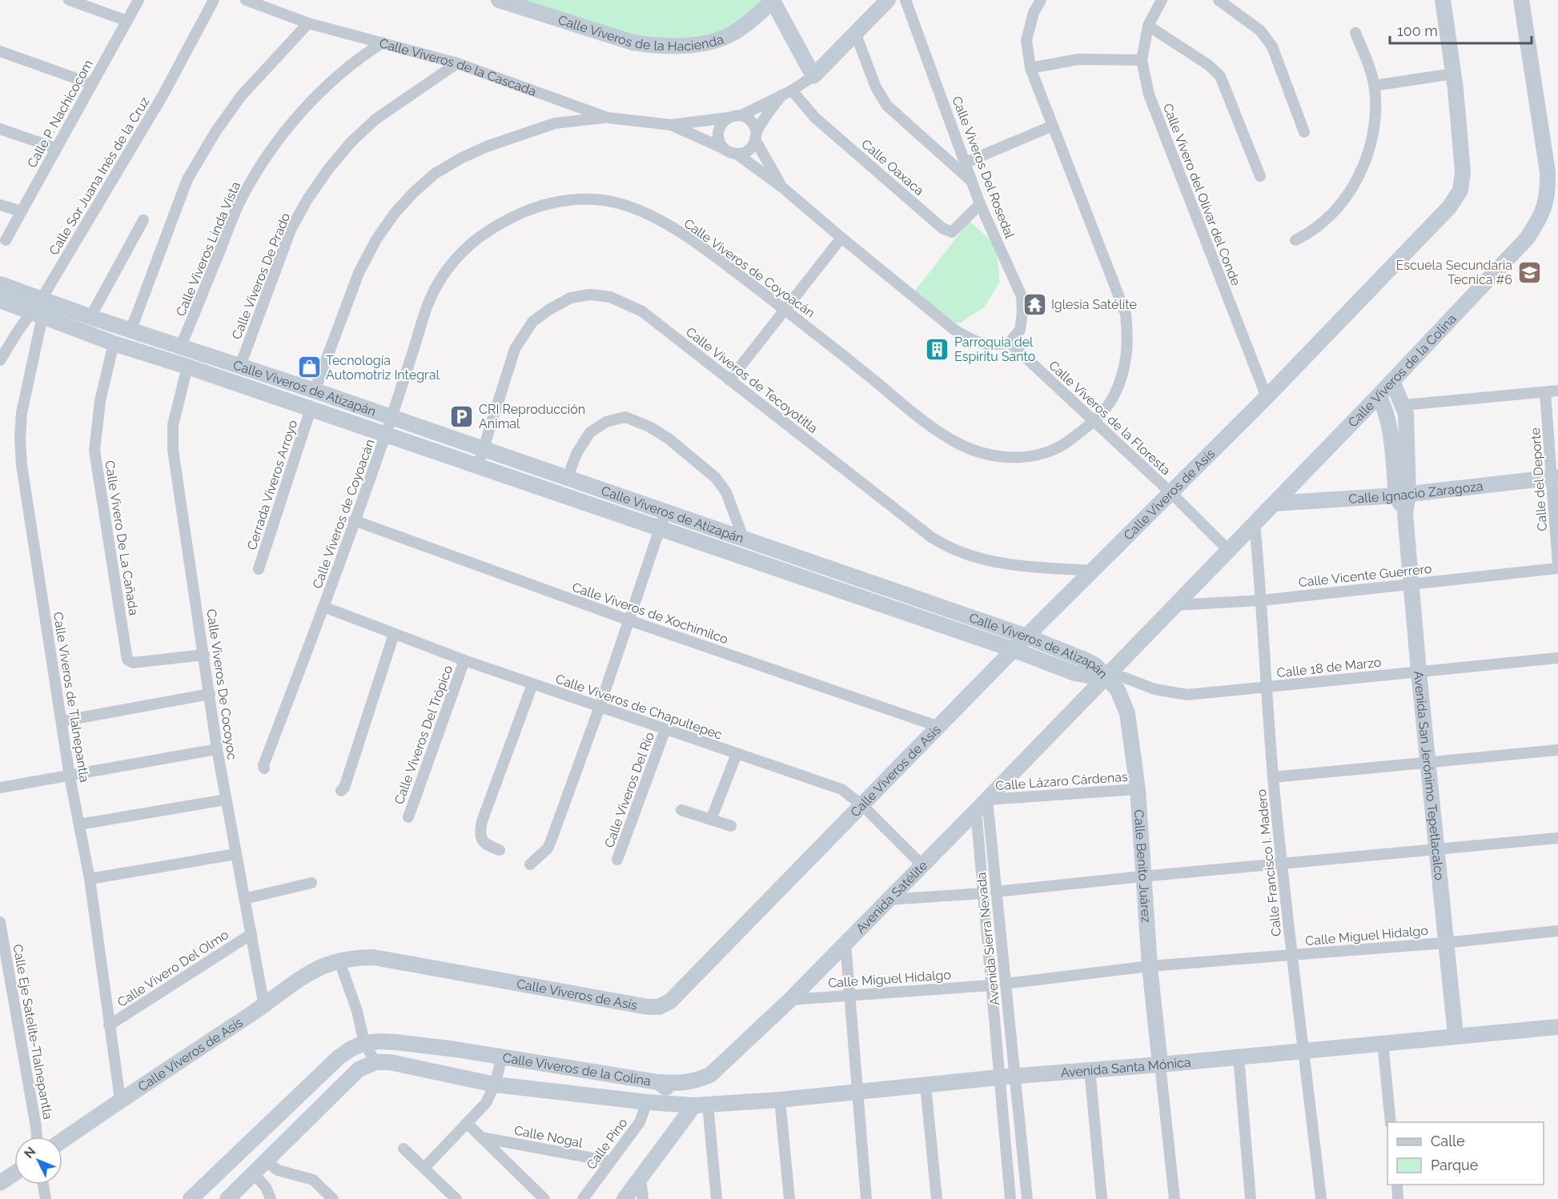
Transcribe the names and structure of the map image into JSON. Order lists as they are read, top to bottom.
{
  "streets": {
    "street": [
      "Calle Viveros de la Hacienda",
      "Calle Viveros de la Cascada",
      "Calle P. Nachicocom",
      "Calle Oaxaca",
      "Calle Viveros Del Rosedal",
      "Calle Sor Juana Inés de la Cruz",
      "Calle Vivero del Olivar del Conde",
      "Calle Viveros Linda Vista",
      "Calle Viveros de Coyoacán",
      "Calle Viveros De Prado",
      "Calle Viveros de la Colina",
      "Calle Viveros de Tecoyotitla",
      "Calle Viveros de Atizapán",
      "Calle Viveros de la Floresta",
      "Calle del Deporte",
      "Cerrada Viveros Arroyo",
      "Calle Ignacio Zaragoza",
      "Calle Viveros de Asís",
      "Calle Vivero De La Cañada",
      "Calle Vicente Guerrero",
      "Calle Viveros de Xochimilco",
      "Calle 18 de Marzo",
      "Calle Viveros De Cocoyoc",
      "Calle Viveros de Tlalnepantla",
      "Calle Viveros de Chapultepec",
      "Calle Viveros Del Trópico",
      "Avenida San Jerónimo Tepetlacalco",
      "Calle Lázaro Cárdenas",
      "Calle Viveros Del Río",
      "Calle Francisco I. Madero",
      "Calle Benito Juárez",
      "Avenida Satélite",
      "Calle Miguel Hidalgo",
      "Avenida Sierra Nevada",
      "Calle Vivero Del Olmo",
      "Calle Eje Satelite-Tlalnepantla",
      "Avenida Santa Mónica",
      "Calle Nogal",
      "Calle Pino"
    ]
  },
  "crossings": [
    ["Calle Viveros de la Cascada", "Calle Viveros Linda Vista"],
    ["Calle Viveros de la Cascada", "Calle Viveros De Prado"],
    ["Calle Oaxaca", "Calle Viveros Del Rosedal"],
    ["Calle Viveros Del Rosedal", "Calle Viveros de la Floresta"],
    ["Calle Sor Juana Inés de la Cruz", "Calle Viveros de Atizapán"],
    ["Calle Sor Juana Inés de la Cruz", "Calle Viveros de Tlalnepantla"],
    ["Calle Vivero del Olivar del Conde", "Calle Viveros de Asís"],
    ["Calle Viveros Linda Vista", "Calle Viveros de Atizapán"],
    ["Calle Viveros de Coyoacán", "Calle Viveros de Atizapán"],
    ["Calle Viveros de Coyoacán", "Calle Viveros de la Floresta"],
    ["Calle Viveros de Coyoacán", "Calle Viveros de Xochimilco"],
    ["Calle Viveros de Coyoacán", "Calle Viveros de Chapultepec"],
    ["Calle Viveros De Prado", "Calle Viveros de Atizapán"],
    ["Calle Viveros de la Colina", "Calle Viveros de Atizapán"],
    ["Calle Viveros de la Colina", "Calle Viveros de la Floresta"],
    ["Calle Viveros de la Colina", "Calle Ignacio Zaragoza"],
    ["Calle Viveros de la Colina", "Calle Vicente Guerrero"],
    ["Calle Viveros de la Colina", "Calle 18 de Marzo"],
    ["Calle Viveros de la Colina", "Avenida San Jerónimo Tepetlacalco"],
    ["Calle Viveros de la Colina", "Calle Francisco I. Madero"],
    ["Calle Viveros de la Colina", "Calle Benito Juárez"],
    ["Calle Viveros de la Colina", "Avenida Satélite"],
    ["Calle Viveros de la Colina", "Avenida Santa Mónica"],
    ["Calle Viveros de la Colina", "Calle Pino"],
    ["Calle Viveros de Tecoyotitla", "Calle Viveros de Atizapán"],
    ["Calle Viveros de Tecoyotitla", "Calle Viveros de Asís"],
    ["Calle Viveros de Atizapán", "Cerrada Viveros Arroyo"],
    ["Calle Viveros de Atizapán", "Calle Viveros de Asís"],
    ["Calle Viveros de Atizapán", "Calle Vivero De La Cañada"],
    ["Calle Viveros de Atizapán", "Calle 18 de Marzo"],
    ["Calle Viveros de Atizapán", "Calle Viveros De Cocoyoc"],
    ["Calle Viveros de Atizapán", "Calle Viveros de Tlalnepantla"],
    ["Calle Viveros de Atizapán", "Calle Benito Juárez"],
    ["Calle Viveros de Atizapán", "Avenida Satélite"],
    ["Calle Viveros de la Floresta", "Calle Viveros de Asís"],
    ["Calle del Deporte", "Calle Ignacio Zaragoza"],
    ["Calle del Deporte", "Calle Vicente Guerrero"],
    ["Calle Ignacio Zaragoza", "Avenida San Jerónimo Tepetlacalco"],
    ["Calle Viveros de Asís", "Calle Viveros de Xochimilco"],
    ["Calle Viveros de Asís", "Calle Viveros De Cocoyoc"],
    ["Calle Viveros de Asís", "Calle Viveros de Tlalnepantla"],
    ["Calle Viveros de Asís", "Calle Viveros de Chapultepec"],
    ["Calle Vivero De La Cañada", "Calle Viveros De Cocoyoc"],
    ["Calle Vicente Guerrero", "Avenida San Jerónimo Tepetlacalco"],
    ["Calle Vicente Guerrero", "Calle Francisco I. Madero"],
    ["Calle 18 de Marzo", "Avenida San Jerónimo Tepetlacalco"],
    ["Calle 18 de Marzo", "Calle Francisco I. Madero"],
    ["Calle 18 de Marzo", "Calle Benito Juárez"],
    ["Calle 18 de Marzo", "Avenida Satélite"],
    ["Calle Viveros De Cocoyoc", "Calle Vivero Del Olmo"],
    ["Calle Viveros de Tlalnepantla", "Calle Vivero Del Olmo"],
    ["Calle Viveros de Chapultepec", "Calle Viveros Del Trópico"],
    ["Calle Viveros de Chapultepec", "Calle Viveros Del Río"],
    ["Calle Viveros de Chapultepec", "Avenida Satélite"],
    ["Avenida San Jerónimo Tepetlacalco", "Calle Miguel Hidalgo"],
    ["Avenida San Jerónimo Tepetlacalco", "Avenida Santa Mónica"],
    ["Calle Lázaro Cárdenas", "Calle Benito Juárez"],
    ["Calle Lázaro Cárdenas", "Avenida Satélite"],
    ["Calle Lázaro Cárdenas", "Avenida Sierra Nevada"],
    ["Calle Francisco I. Madero", "Calle Miguel Hidalgo"],
    ["Calle Francisco I. Madero", "Avenida Santa Mónica"],
    ["Calle Benito Juárez", "Avenida Satélite"],
    ["Calle Benito Juárez", "Calle Miguel Hidalgo"],
    ["Calle Benito Juárez", "Avenida Santa Mónica"],
    ["Avenida Satélite", "Calle Miguel Hidalgo"],
    ["Avenida Satélite", "Avenida Sierra Nevada"],
    ["Calle Miguel Hidalgo", "Avenida Sierra Nevada"],
    ["Avenida Sierra Nevada", "Avenida Santa Mónica"],
    ["Calle Nogal", "Calle Pino"]
  ],
  "places": {
    "school or university": ["Escuela Secundaria Tecnica #6"],
    "temple": ["Iglesia Satélite"],
    "building": ["Parroquia del Espiritu Santo"],
    "shop": ["Tecnología Automotriz Integral"],
    "parking": ["CRI Reproducción Animal"]
  },
  "legend": ["Calle", "Parque"],
  "scale_bar": "100 m",
  "north": "top left"
}
